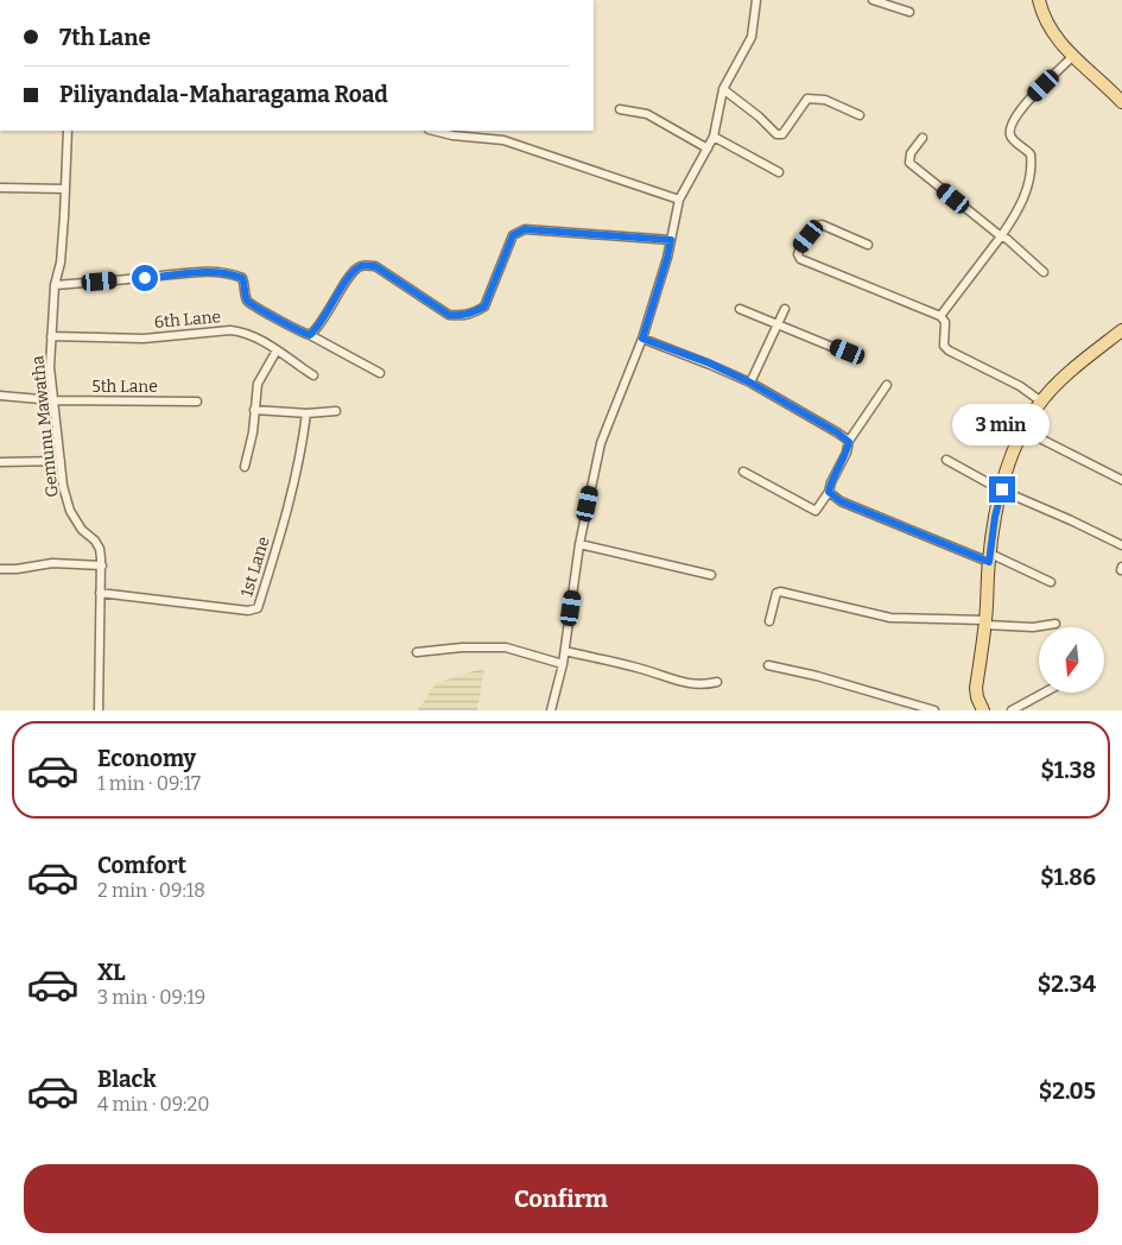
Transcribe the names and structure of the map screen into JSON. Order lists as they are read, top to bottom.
{
  "streets": {
    "street": [
      "6th Lane",
      "5th Lane",
      "Gemunu Mawatha",
      "1st Lane"
    ]
  },
  "crossings": [
    ["6th Lane", "Gemunu Mawatha"],
    ["5th Lane", "Gemunu Mawatha"],
    ["Gemunu Mawatha", "1st Lane"]
  ],
  "north": "bottom",
  "page": {
    "banner": ["7th Lane", "Piliyandala-Maharagama Road"],
    "bubble": "3 min",
    "list": [
      {
        "name": "Economy",
        "note": "1 min · 09:17",
        "value": "$1.38"
      },
      {
        "name": "Comfort",
        "note": "2 min · 09:18",
        "value": "$1.86"
      },
      {
        "name": "XL",
        "note": "3 min · 09:19",
        "value": "$2.34"
      },
      {
        "name": "Black",
        "note": "4 min · 09:20",
        "value": "$2.05"
      }
    ],
    "buttons": "Confirm"
  }
}
